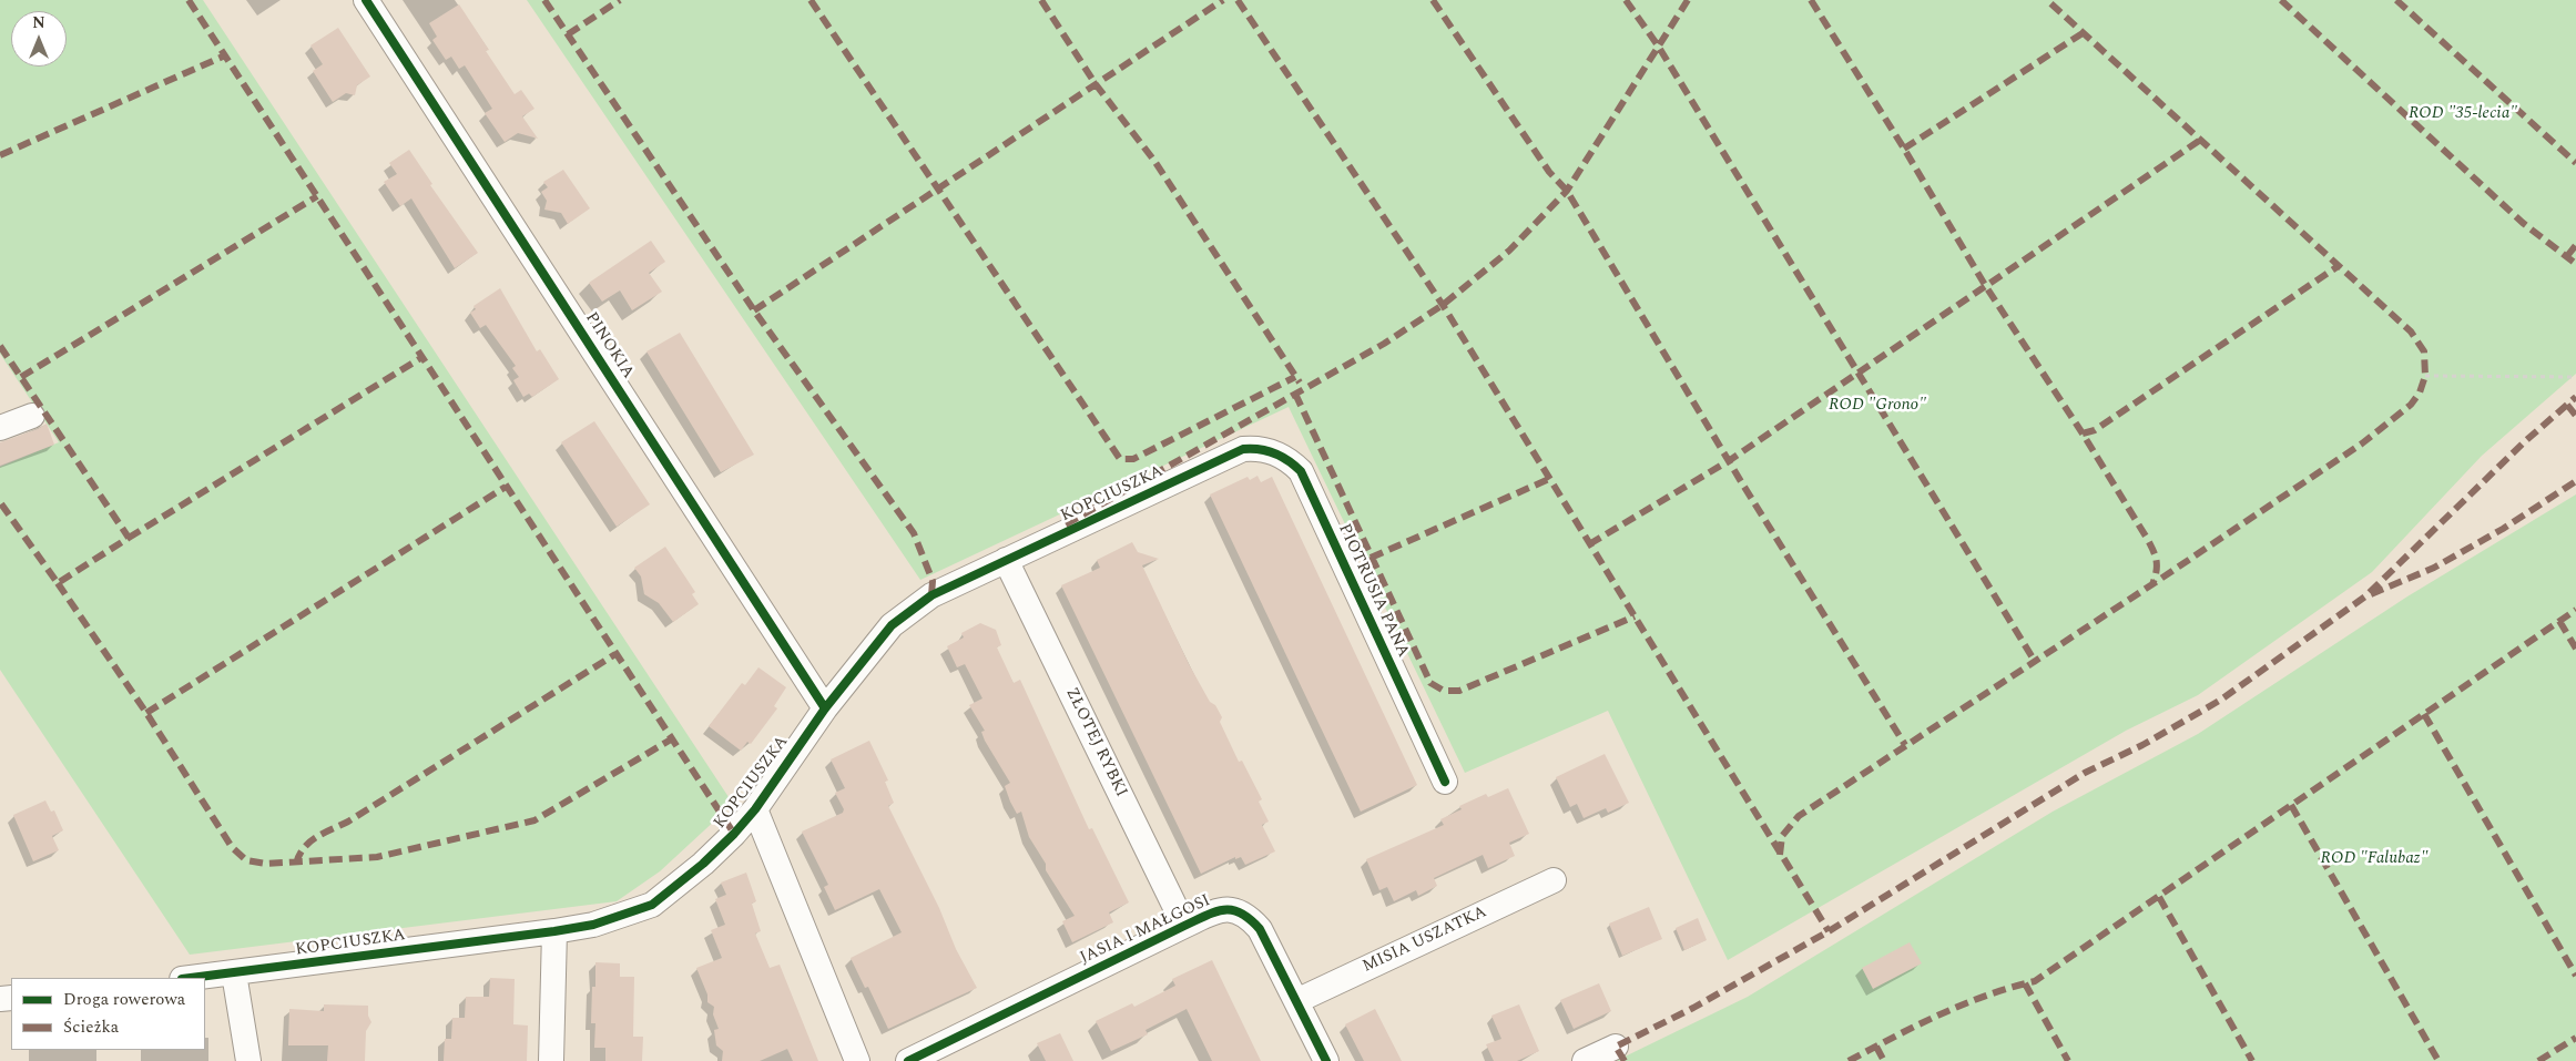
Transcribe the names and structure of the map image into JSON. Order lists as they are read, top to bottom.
{
  "streets": {
    "street": [
      "PINOKIA",
      "KOPCIUSZKA",
      "PIOTRUSIA PANA",
      "ZŁOTEJ RYBKI",
      "JASIA I MAŁGOSI",
      "MISIA USZATKA"
    ]
  },
  "crossings": [
    ["PINOKIA", "KOPCIUSZKA"],
    ["KOPCIUSZKA", "PIOTRUSIA PANA"],
    ["KOPCIUSZKA", "ZŁOTEJ RYBKI"],
    ["ZŁOTEJ RYBKI", "JASIA I MAŁGOSI"],
    ["JASIA I MAŁGOSI", "MISIA USZATKA"]
  ],
  "parks": ["ROD \"35-lecia\"", "ROD \"Grono\"", "ROD \"Falubaz\""],
  "legend": ["Droga rowerowa", "Ścieżka"],
  "north": "top"
}
